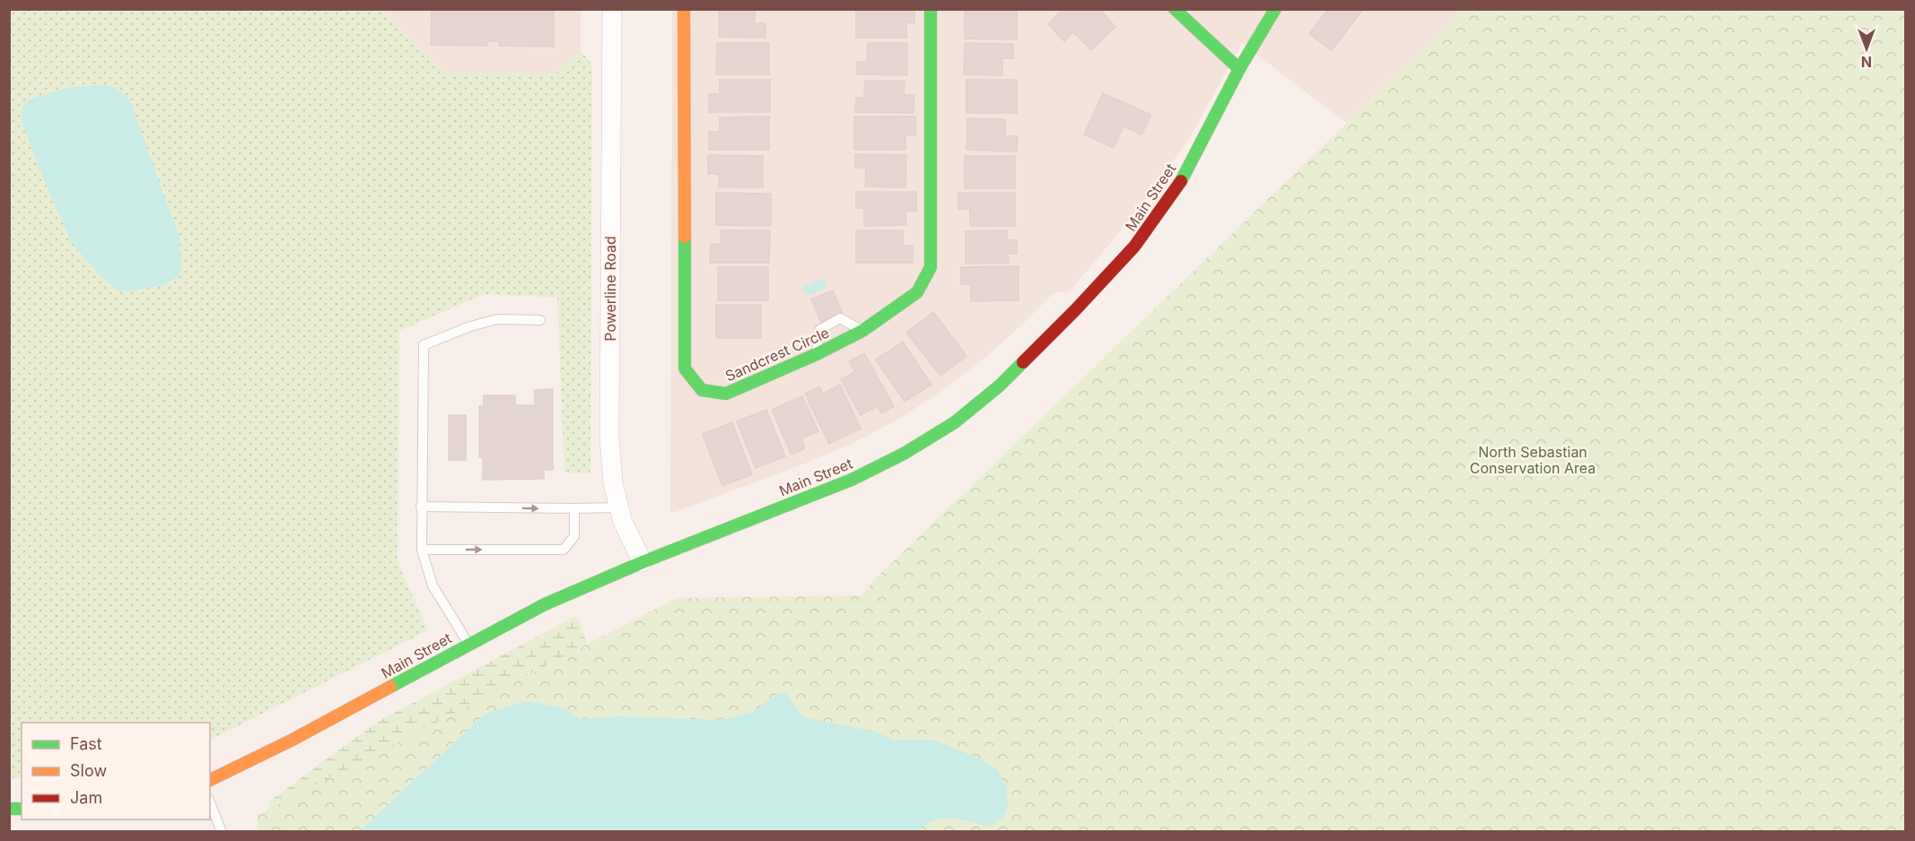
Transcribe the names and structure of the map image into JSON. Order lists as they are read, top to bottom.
{
  "streets": {
    "street": ["Main Street", "Powerline Road", "Sandcrest Circle"]
  },
  "crossings": [
    ["Main Street", "Powerline Road"]
  ],
  "parks": ["North Sebastian Conservation Area"],
  "legend": ["Fast", "Slow", "Jam"],
  "north": "bottom"
}
